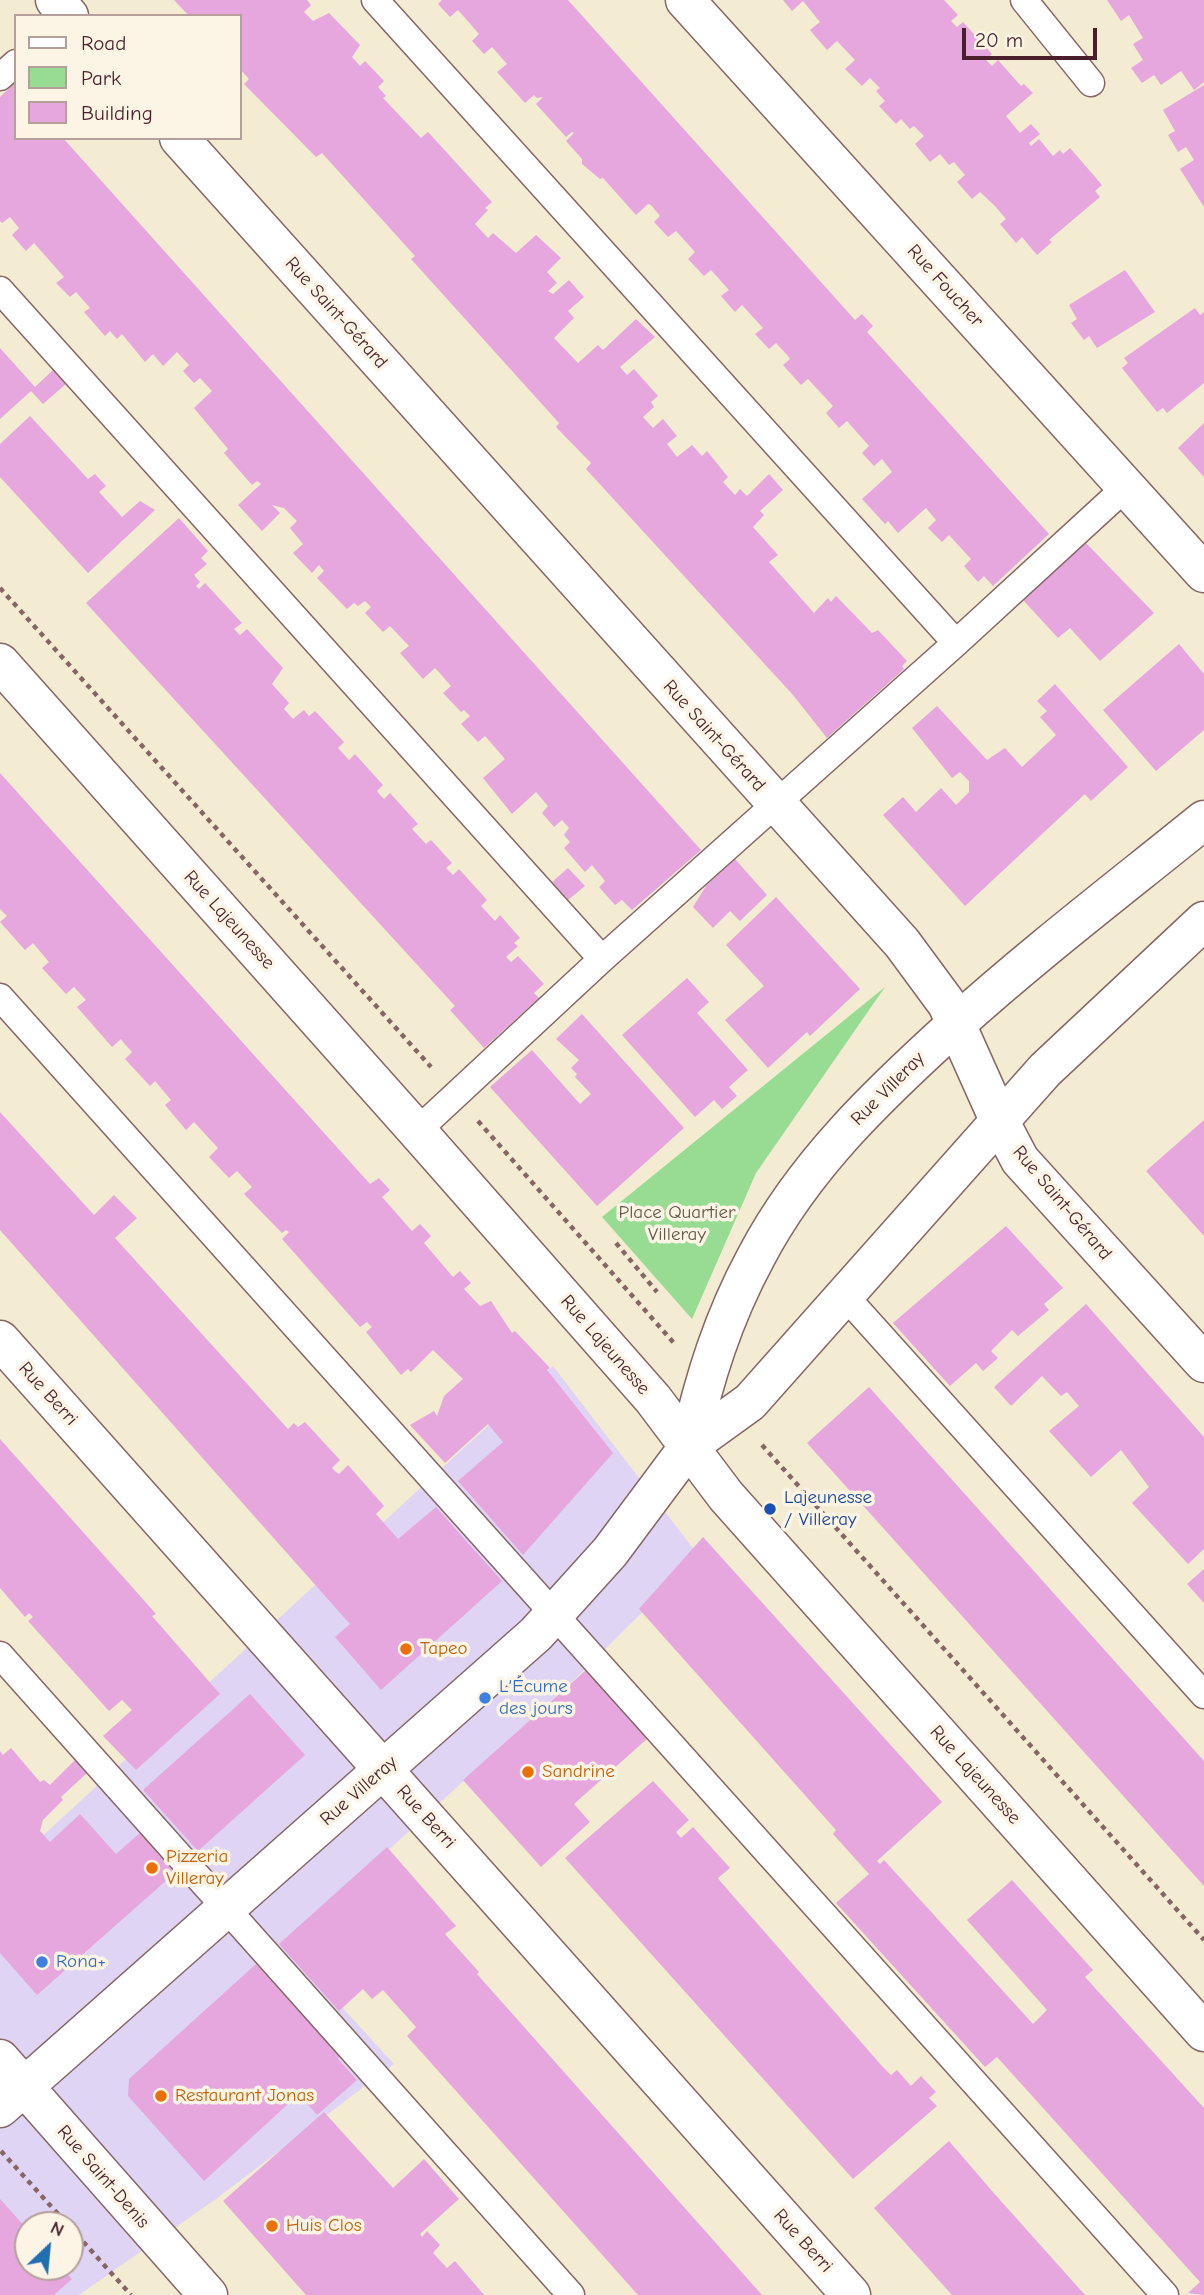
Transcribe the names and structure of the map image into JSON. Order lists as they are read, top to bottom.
{
  "streets": {
    "street": [
      "Rue Foucher",
      "Rue Saint-Gérard",
      "Rue Lajeunesse",
      "Rue Villeray",
      "Rue Berri",
      "Rue Saint-Denis"
    ]
  },
  "crossings": [
    ["Rue Saint-Gérard", "Rue Villeray"],
    ["Rue Lajeunesse", "Rue Villeray"],
    ["Rue Villeray", "Rue Berri"],
    ["Rue Villeray", "Rue Saint-Denis"]
  ],
  "parks": ["Place Quartier Villeray"],
  "places": [
    "Lajeunesse / Villeray",
    "Tapeo",
    "L'Écume des jours",
    "Sandrine",
    "Pizzeria Villeray",
    "Rona+",
    "Restaurant Jonas",
    "Huis Clos"
  ],
  "legend": ["Road", "Park", "Building"],
  "scale_bar": "20 m",
  "north": "top right"
}
